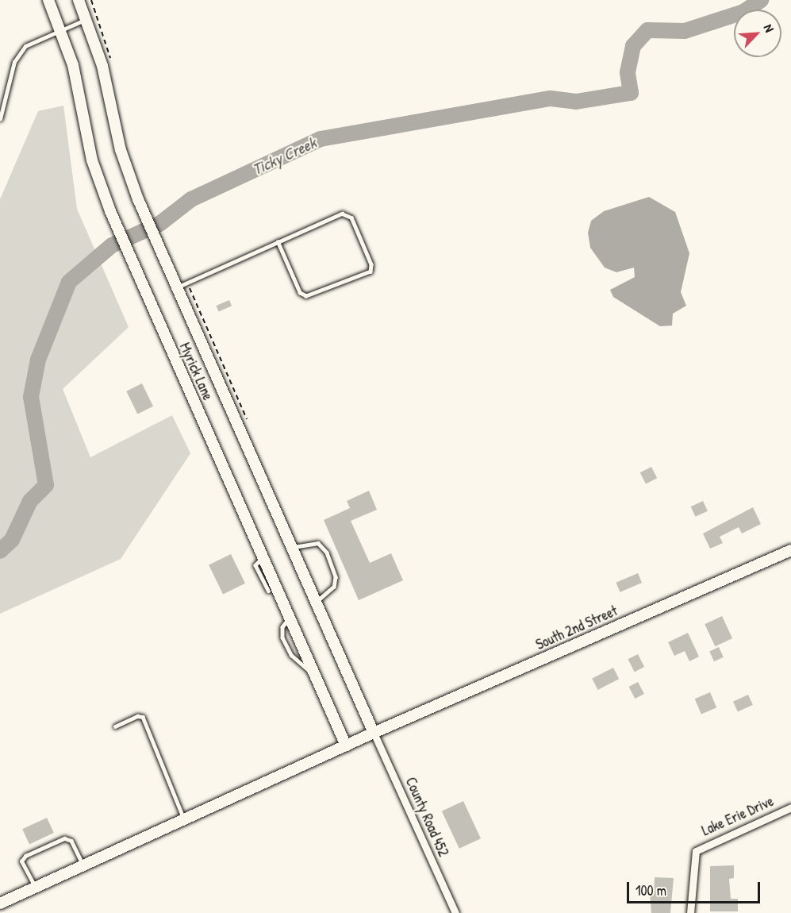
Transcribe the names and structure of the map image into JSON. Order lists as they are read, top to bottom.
{
  "streets": {
    "street": [
      "Myrick Lane",
      "South 2nd Street",
      "Lake Erie Drive",
      "County Road 452"
    ]
  },
  "crossings": [
    ["Myrick Lane", "South 2nd Street"],
    ["Myrick Lane", "County Road 452"],
    ["South 2nd Street", "County Road 452"]
  ],
  "water": ["Ticky Creek"],
  "scale_bar": "100 m",
  "north": "top right"
}
